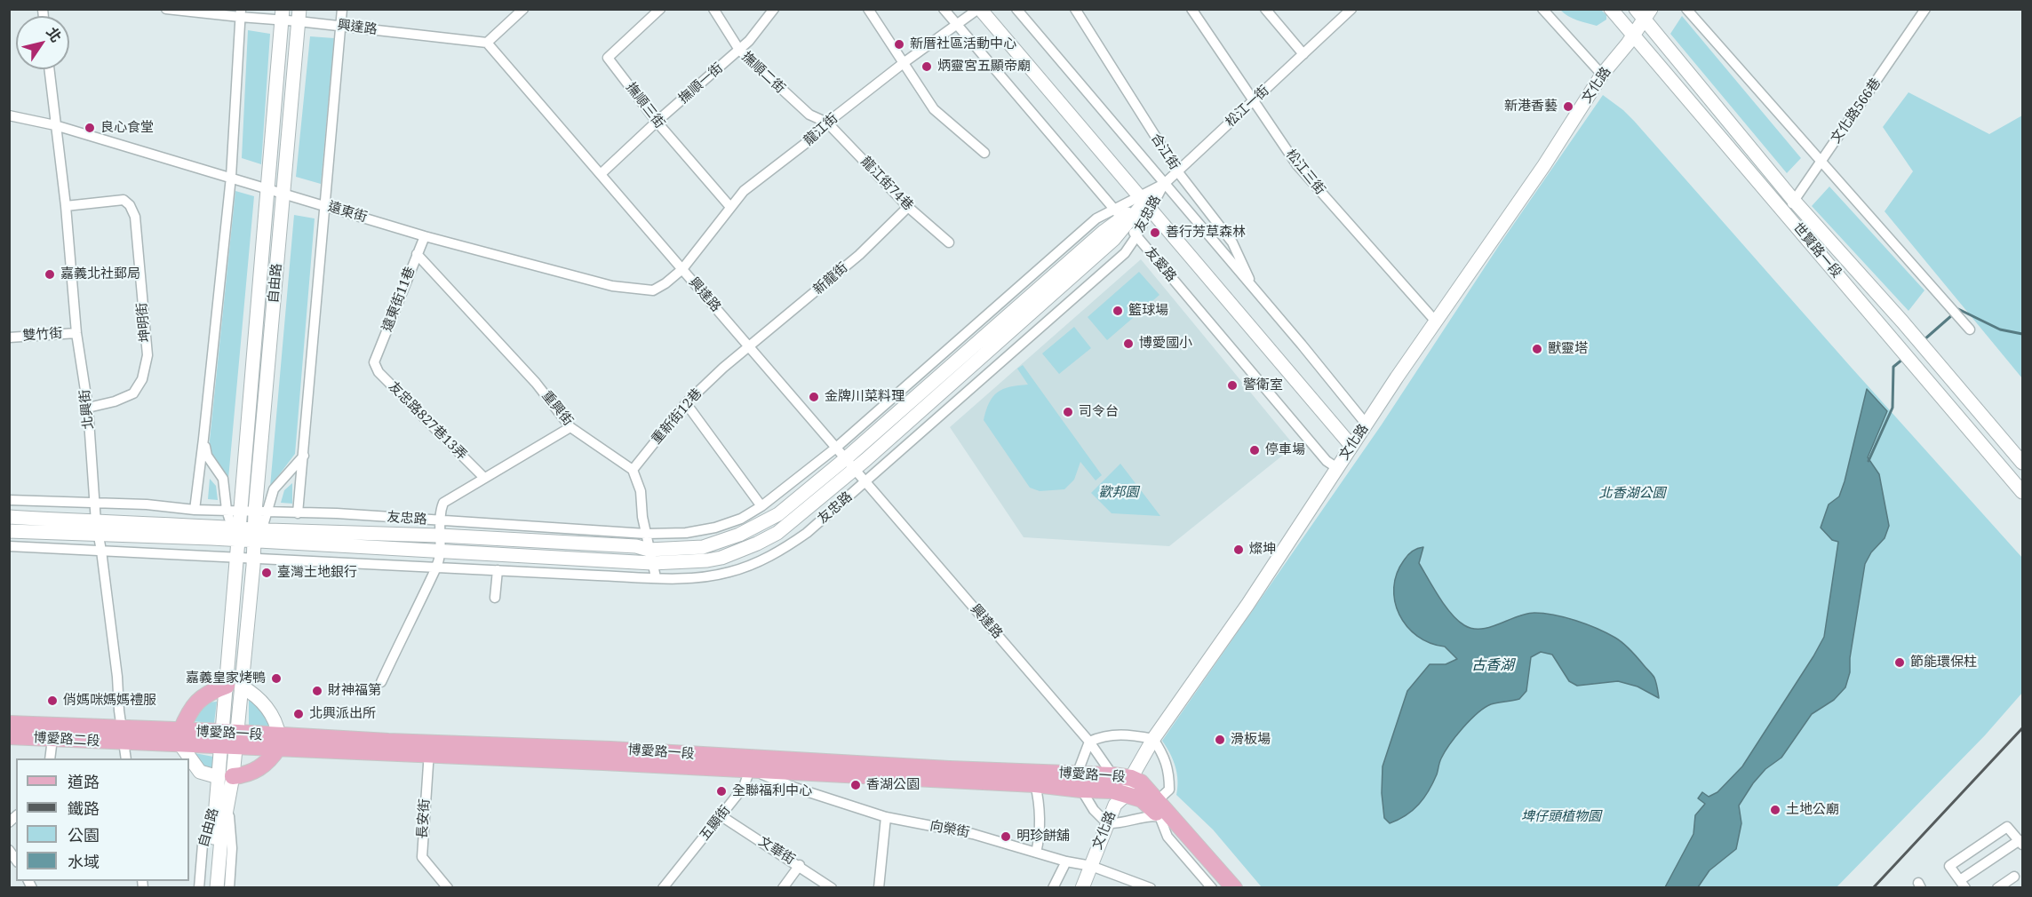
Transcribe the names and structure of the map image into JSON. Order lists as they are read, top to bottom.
{
  "streets": {
    "main road": ["博愛路一段", "博愛路二段"],
    "street": [
      "興達路",
      "撫順二街",
      "撫順一街",
      "文化路",
      "撫順三街",
      "松江一街",
      "文化路566巷",
      "龍江街",
      "合江街",
      "松江三街",
      "龍江街74巷",
      "遠東街",
      "友忠路",
      "世賢路一段",
      "友愛路",
      "新龍街",
      "自由路",
      "遠東街11巷",
      "坤明街",
      "雙竹街",
      "重興街",
      "北興街",
      "重新街12巷",
      "友忠路827巷13弄",
      "長安街",
      "五顯街",
      "向榮街",
      "文華街"
    ]
  },
  "crossings": [
    ["興達路", "撫順一街"],
    ["興達路", "文化路"],
    ["興達路", "龍江街"],
    ["興達路", "遠東街"],
    ["興達路", "友忠路"],
    ["興達路", "新龍街"],
    ["興達路", "自由路"],
    ["興達路", "重新街12巷"],
    ["興達路", "博愛路一段"],
    ["撫順二街", "撫順一街"],
    ["撫順二街", "龍江街"],
    ["撫順二街", "龍江街74巷"],
    ["撫順一街", "撫順三街"],
    ["文化路", "松江三街"],
    ["文化路", "世賢路一段"],
    ["文化路", "友愛路"],
    ["文化路", "博愛路一段"],
    ["文化路", "向榮街"],
    ["撫順三街", "龍江街"],
    ["松江一街", "合江街"],
    ["松江一街", "松江三街"],
    ["松江一街", "友忠路"],
    ["松江一街", "友愛路"],
    ["文化路566巷", "世賢路一段"],
    ["龍江街", "龍江街74巷"],
    ["龍江街", "遠東街"],
    ["龍江街", "友愛路"],
    ["龍江街74巷", "新龍街"],
    ["遠東街", "自由路"],
    ["遠東街", "遠東街11巷"],
    ["遠東街", "北興街"],
    ["友忠路", "友愛路"],
    ["友忠路", "自由路"],
    ["友忠路", "北興街"],
    ["新龍街", "重新街12巷"],
    ["自由路", "博愛路一段"],
    ["遠東街11巷", "重興街"],
    ["遠東街11巷", "友忠路827巷13弄"],
    ["坤明街", "北興街"],
    ["雙竹街", "北興街"],
    ["重興街", "重新街12巷"],
    ["北興街", "博愛路一段"],
    ["北興街", "博愛路二段"],
    ["博愛路一段", "博愛路二段"],
    ["博愛路一段", "長安街"],
    ["博愛路一段", "五顯街"],
    ["博愛路一段", "向榮街"],
    ["五顯街", "向榮街"],
    ["五顯街", "文華街"]
  ],
  "water": ["古香湖"],
  "parks": ["歡邦園", "北香湖公園", "埤仔頭植物園"],
  "places": [
    "新厝社區活動中心",
    "炳靈宮五顯帝廟",
    "新港香藝",
    "良心食堂",
    "善行芳草森林",
    "嘉義北社郵局",
    "籃球場",
    "博愛國小",
    "獸靈塔",
    "警衛室",
    "金牌川菜料理",
    "司令台",
    "停車場",
    "燦坤",
    "臺灣土地銀行",
    "節能環保柱",
    "嘉義皇家烤鴨",
    "財神福第",
    "俏媽咪媽媽禮服",
    "北興派出所",
    "滑板場",
    "香湖公園",
    "全聯福利中心",
    "土地公廟",
    "明珍餅舖"
  ],
  "legend": [
    "道路",
    "鐵路",
    "公園",
    "水域"
  ],
  "north": "top right"
}
